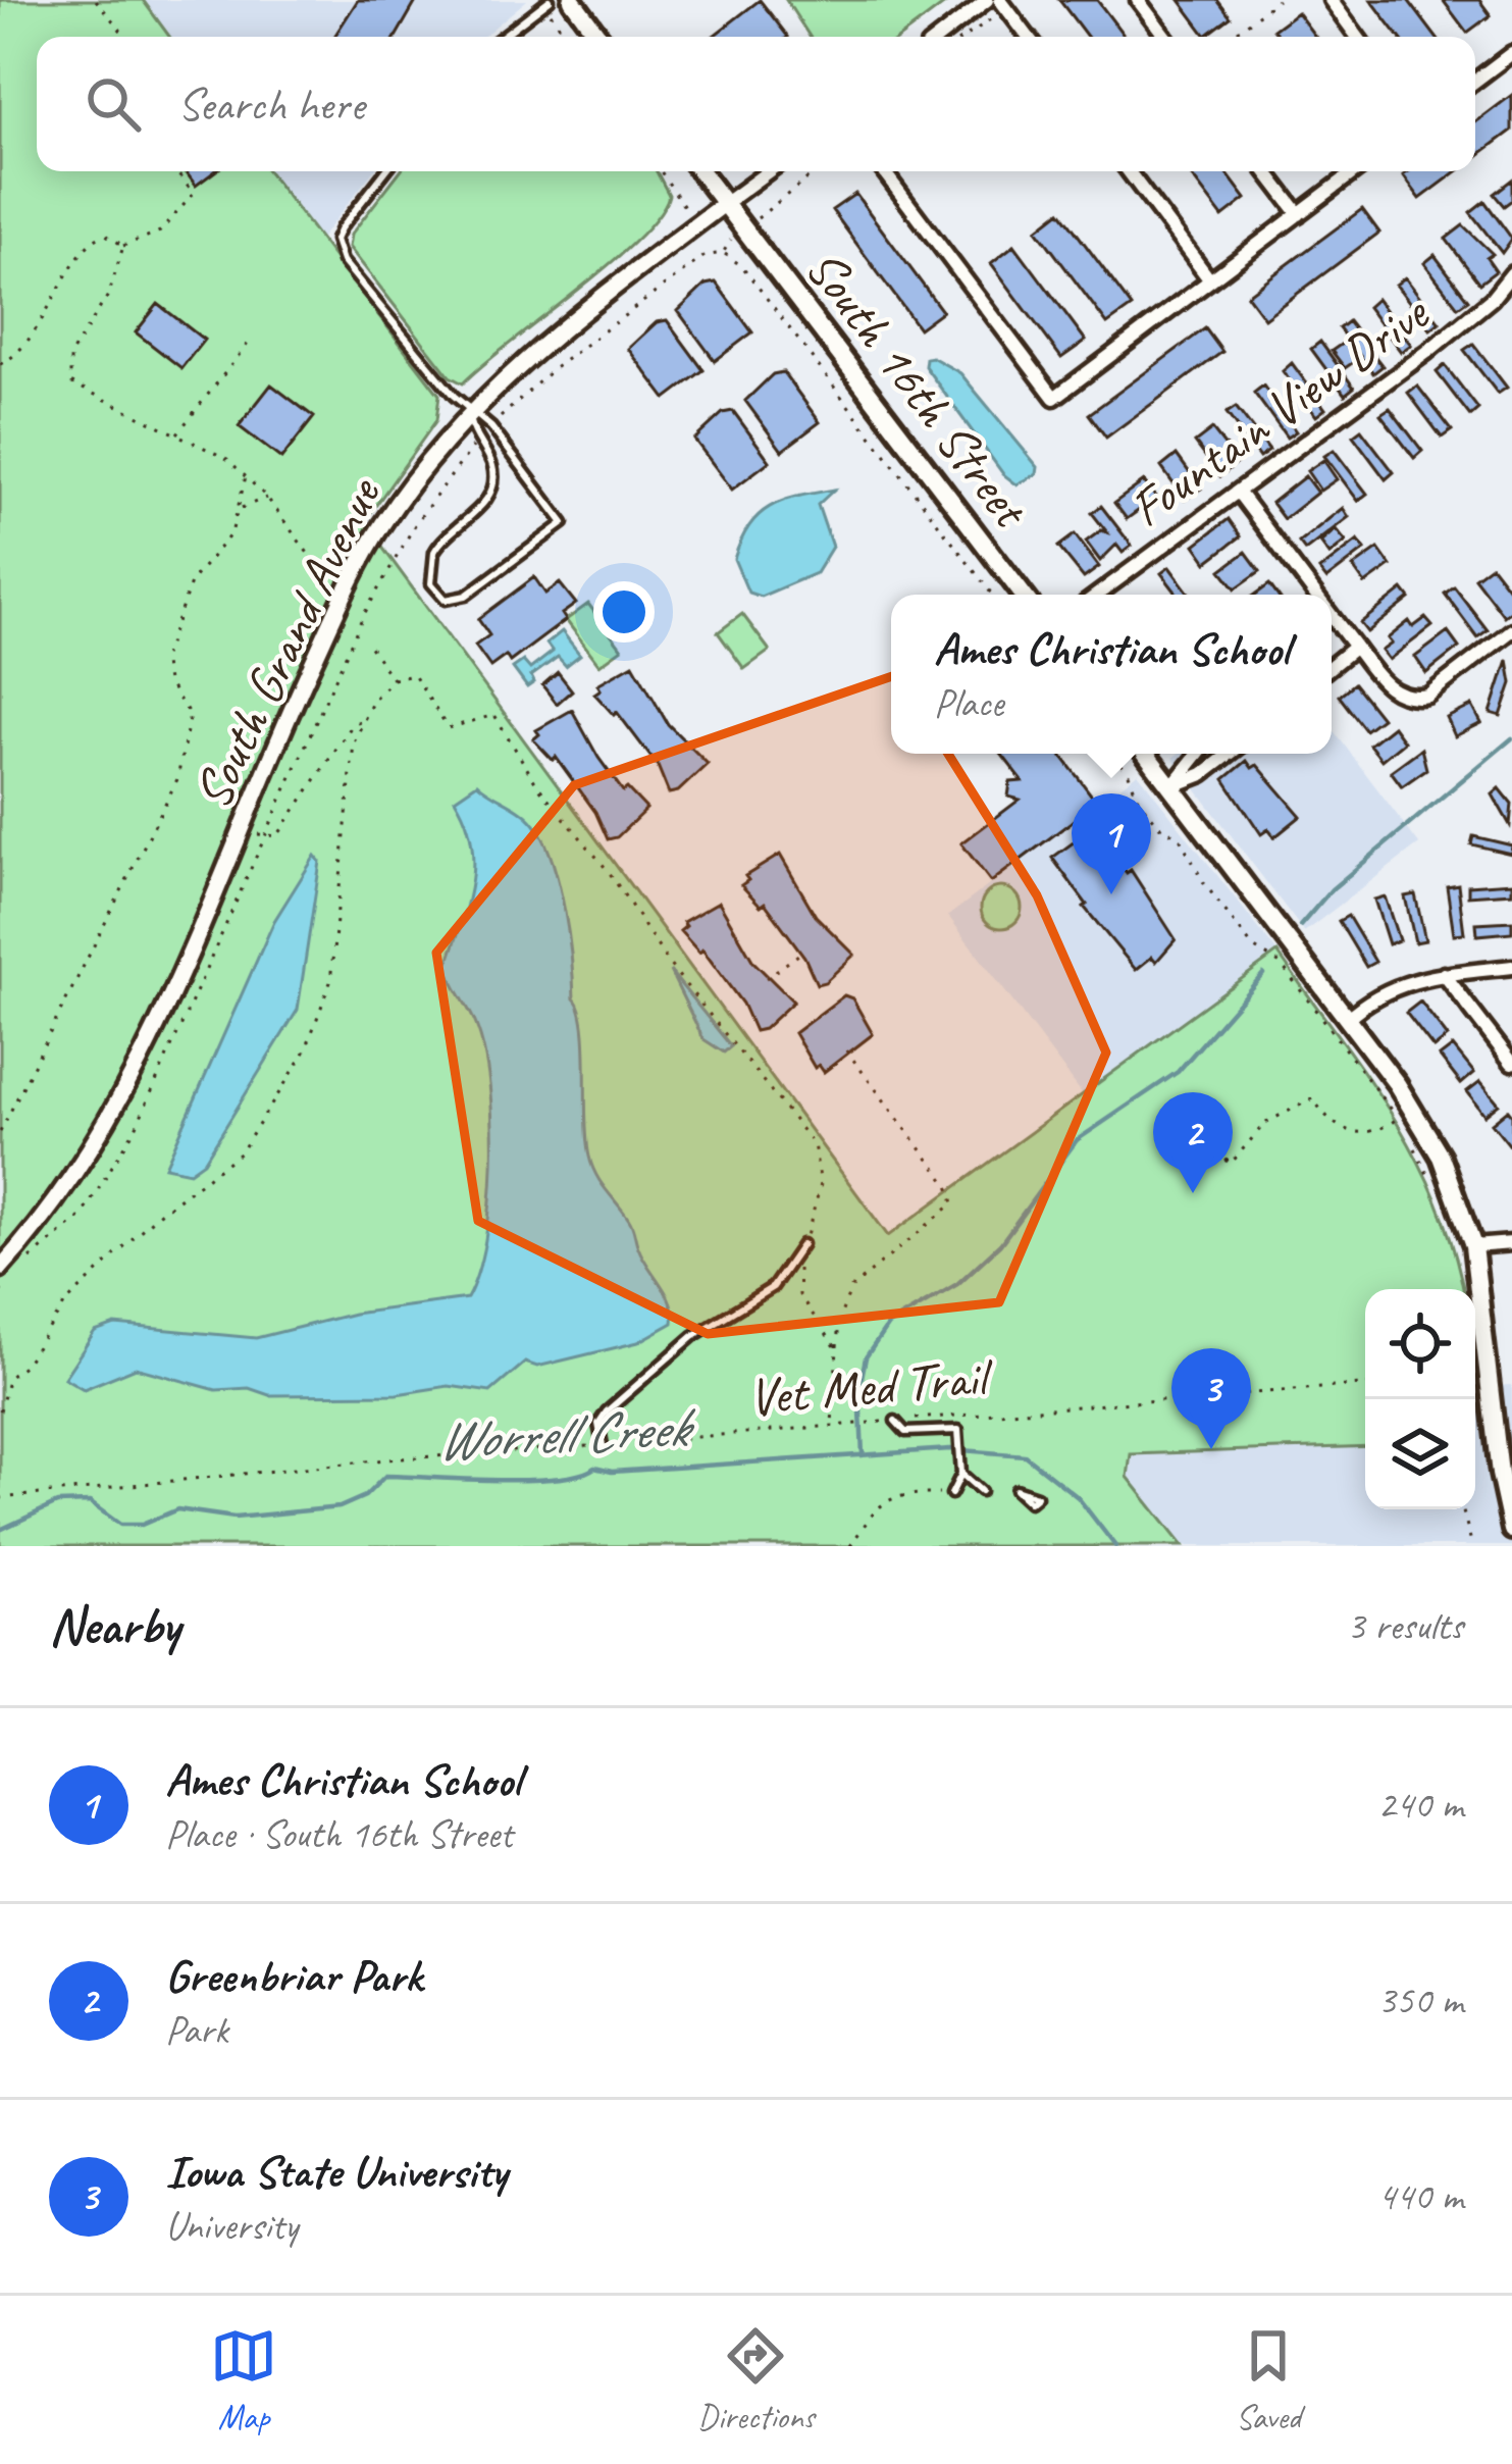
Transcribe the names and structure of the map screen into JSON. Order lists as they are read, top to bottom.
{
  "streets": {
    "main road": ["South 16th Street"],
    "street": ["Fountain View Drive", "South Grand Avenue"],
    "path": ["Vet Med Trail"]
  },
  "crossings": [
    ["South 16th Street", "South Grand Avenue"]
  ],
  "water": ["Worrell Creek"],
  "page": {
    "search": "Search here",
    "popup": ["Ames Christian School", "Place"],
    "pins": ["1", "2", "3"],
    "heading": ["Nearby", "3 results"],
    "list": [
      {
        "mark": "1",
        "name": "Ames Christian School",
        "note": "Place · South 16th Street",
        "value": "240 m"
      },
      {
        "mark": "2",
        "name": "Greenbriar Park",
        "note": "Park",
        "value": "350 m"
      },
      {
        "mark": "3",
        "name": "Iowa State University",
        "note": "University",
        "value": "440 m"
      }
    ],
    "nav": ["Map", "Directions", "Saved"]
  }
}
